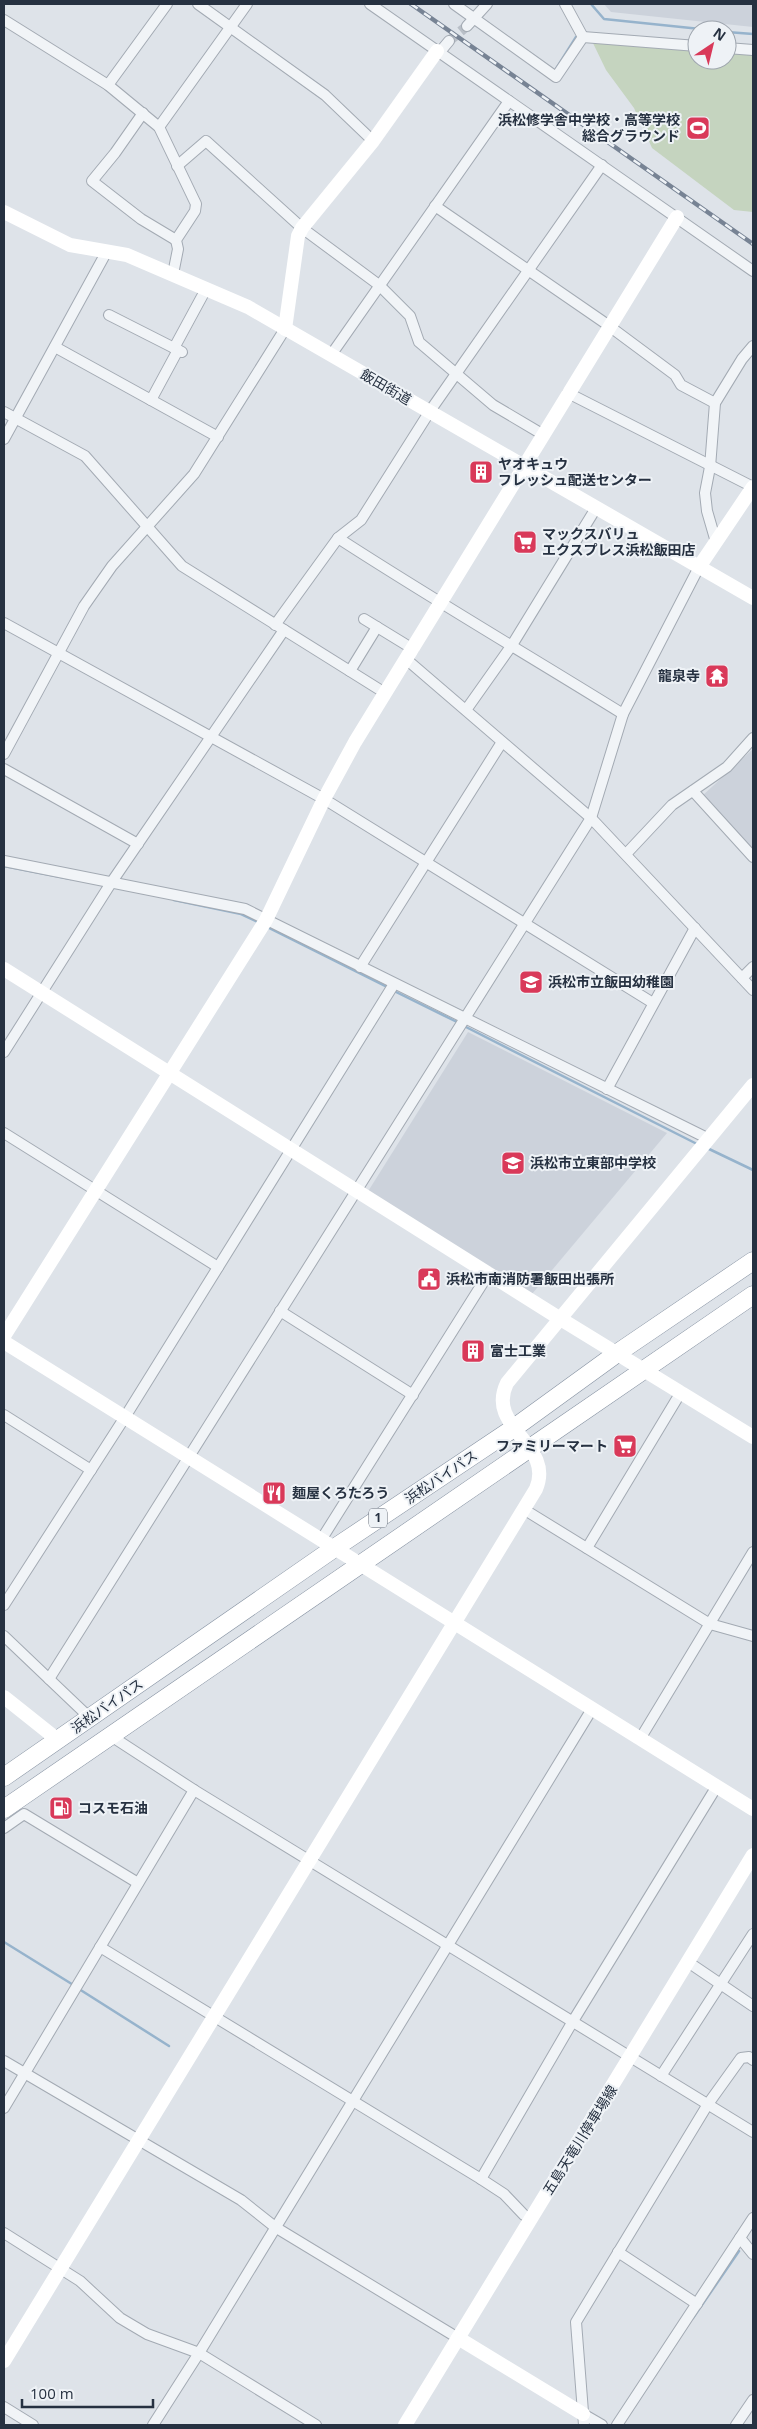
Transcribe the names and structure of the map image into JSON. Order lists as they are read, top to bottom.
{
  "streets": {
    "highway": ["浜松バイパス", "1"],
    "street": ["飯田街道", "五島天竜川停車場線"]
  },
  "places": {
    "sports": ["浜松修学舎中学校・高等学校 総合グラウンド"],
    "building": ["ヤオキュウ フレッシュ配送センター", "富士工業"],
    "supermarket": ["マックスバリュ エクスプレス浜松飯田店", "ファミリーマート"],
    "temple": ["龍泉寺"],
    "school or university": ["浜松市立飯田幼稚園", "浜松市立東部中学校"],
    "public building": ["浜松市南消防署飯田出張所"],
    "restaurant": ["麺屋くろたろう"],
    "fuel station": ["コスモ石油"]
  },
  "scale_bar": "100 m",
  "north": "top right"
}
